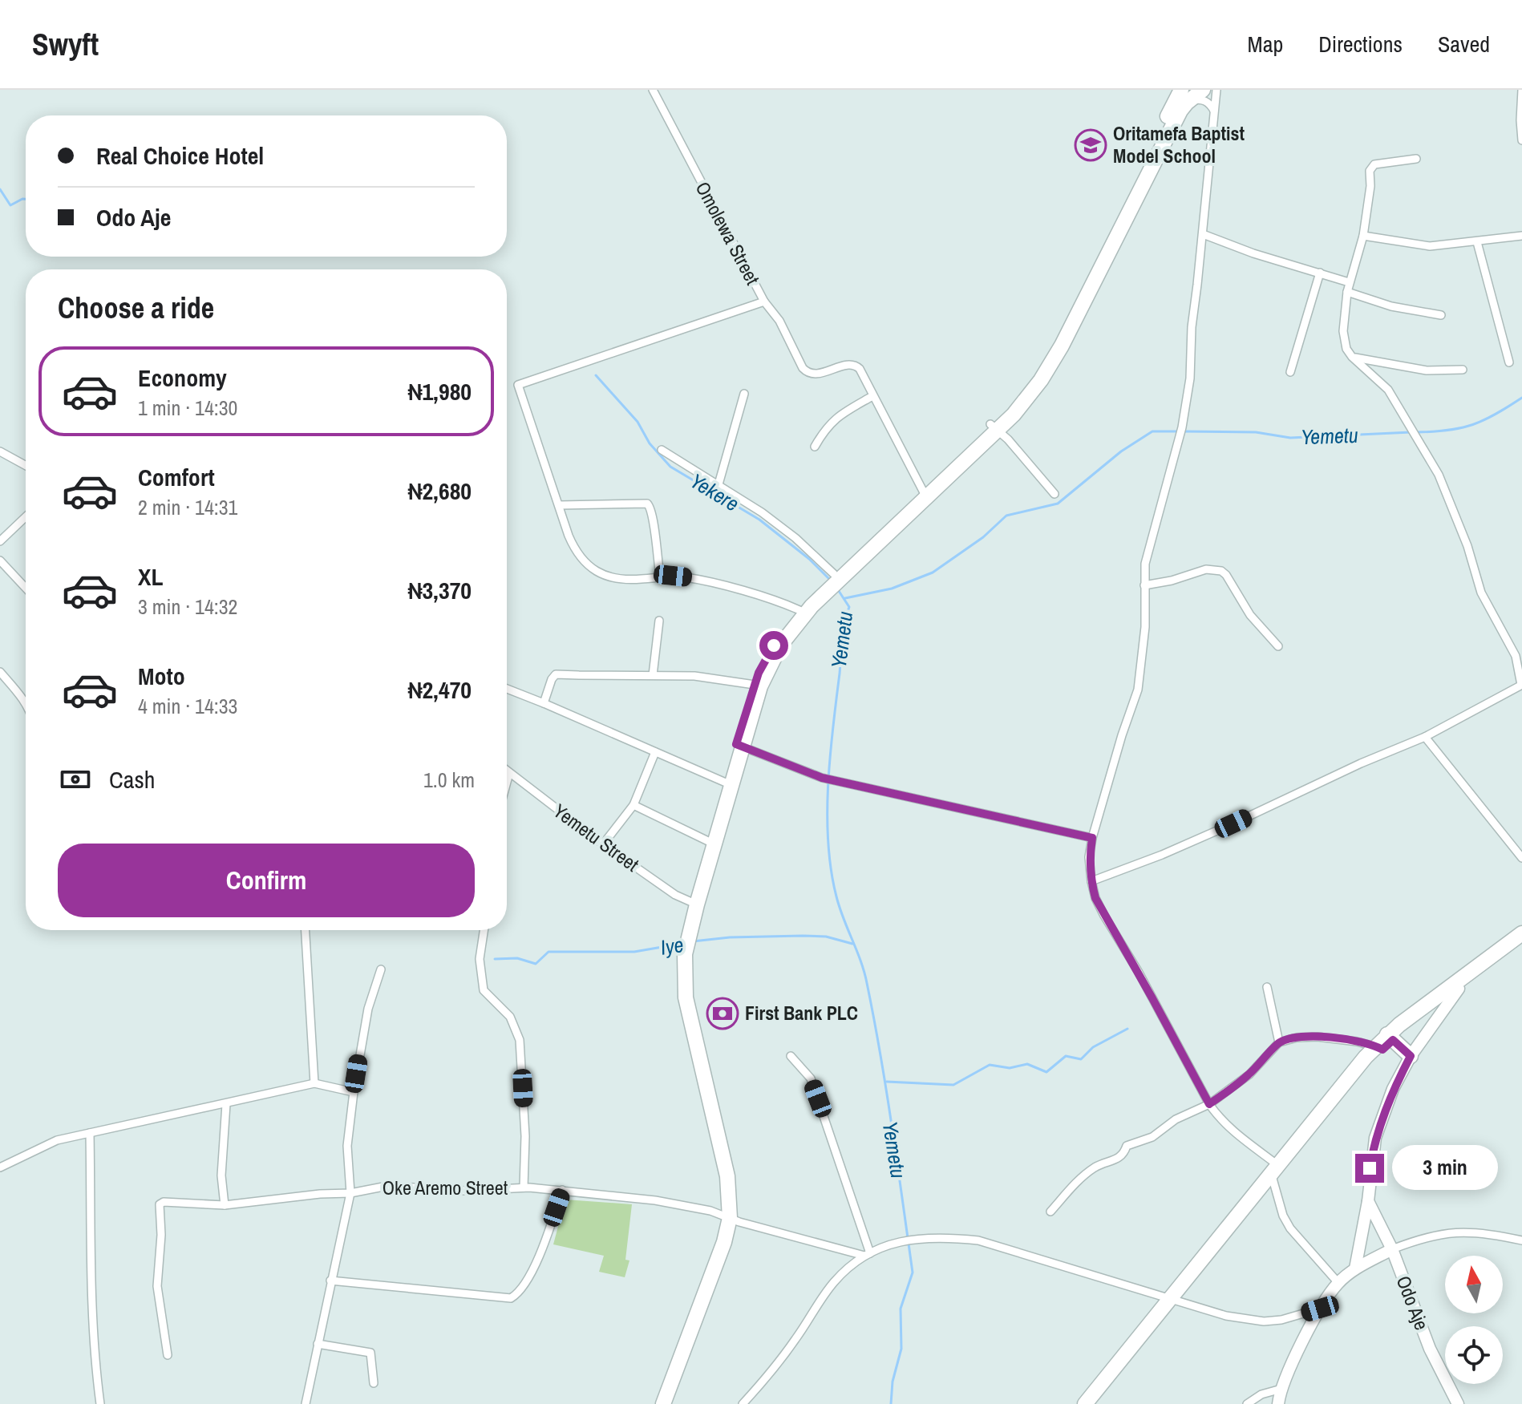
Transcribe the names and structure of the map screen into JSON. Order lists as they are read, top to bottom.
{
  "streets": {
    "street": [
      "Omolewa Street",
      "Yemetu Street",
      "Oke Aremo Street",
      "Odo Aje"
    ]
  },
  "water": ["Yemetu", "Yekere", "Iye"],
  "places": {
    "school or university": ["Oritamefa Baptist Model School"],
    "bank": ["First Bank PLC"]
  },
  "north": "top",
  "page": {
    "header": "Swyft",
    "nav": ["Map", "Directions", "Saved"],
    "banner": ["Real Choice Hotel", "Odo Aje"],
    "heading": "Choose a ride",
    "list": [
      {
        "name": "Economy",
        "note": "1 min · 14:30",
        "value": "₦1,980"
      },
      {
        "name": "Comfort",
        "note": "2 min · 14:31",
        "value": "₦2,680"
      },
      {
        "name": "XL",
        "note": "3 min · 14:32",
        "value": "₦3,370"
      },
      {
        "name": "Moto",
        "note": "4 min · 14:33",
        "value": "₦2,470"
      }
    ],
    "pay": ["Cash", "1.0 km"],
    "buttons": "Confirm",
    "bubble": "3 min"
  }
}
